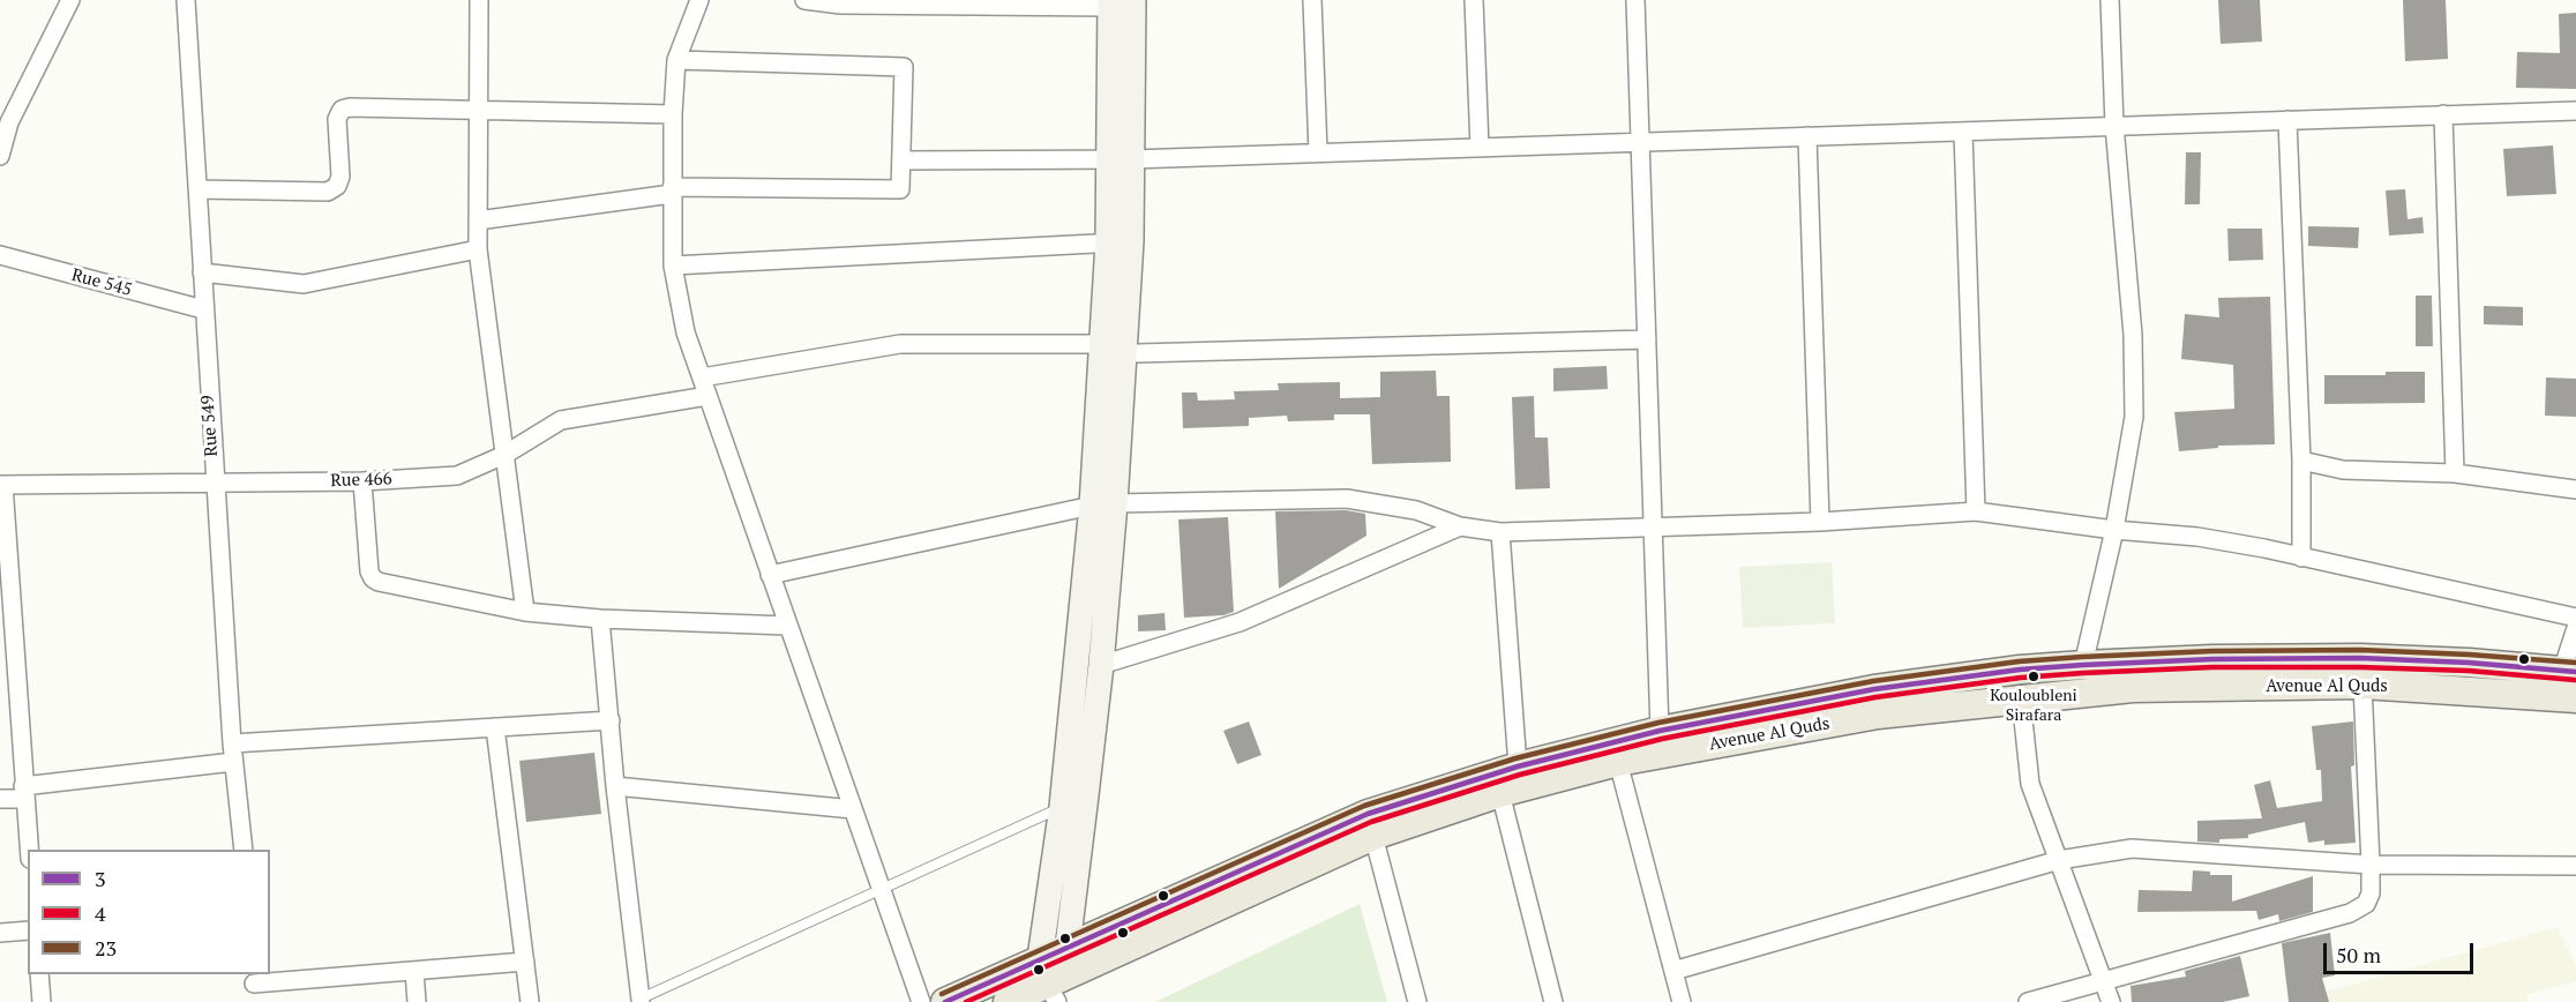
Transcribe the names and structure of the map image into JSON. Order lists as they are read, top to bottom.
{
  "streets": {
    "main road": ["Avenue Al Quds"],
    "street": ["Rue 545", "Rue 549", "Rue 466"]
  },
  "crossings": [
    ["Rue 545", "Rue 549"],
    ["Rue 549", "Rue 466"]
  ],
  "places": ["Kouloubleni Sirafara"],
  "lines": ["transit line 23", "transit line 3", "transit line 4"],
  "legend": ["3", "4", "23"],
  "scale_bar": "50 m"
}
